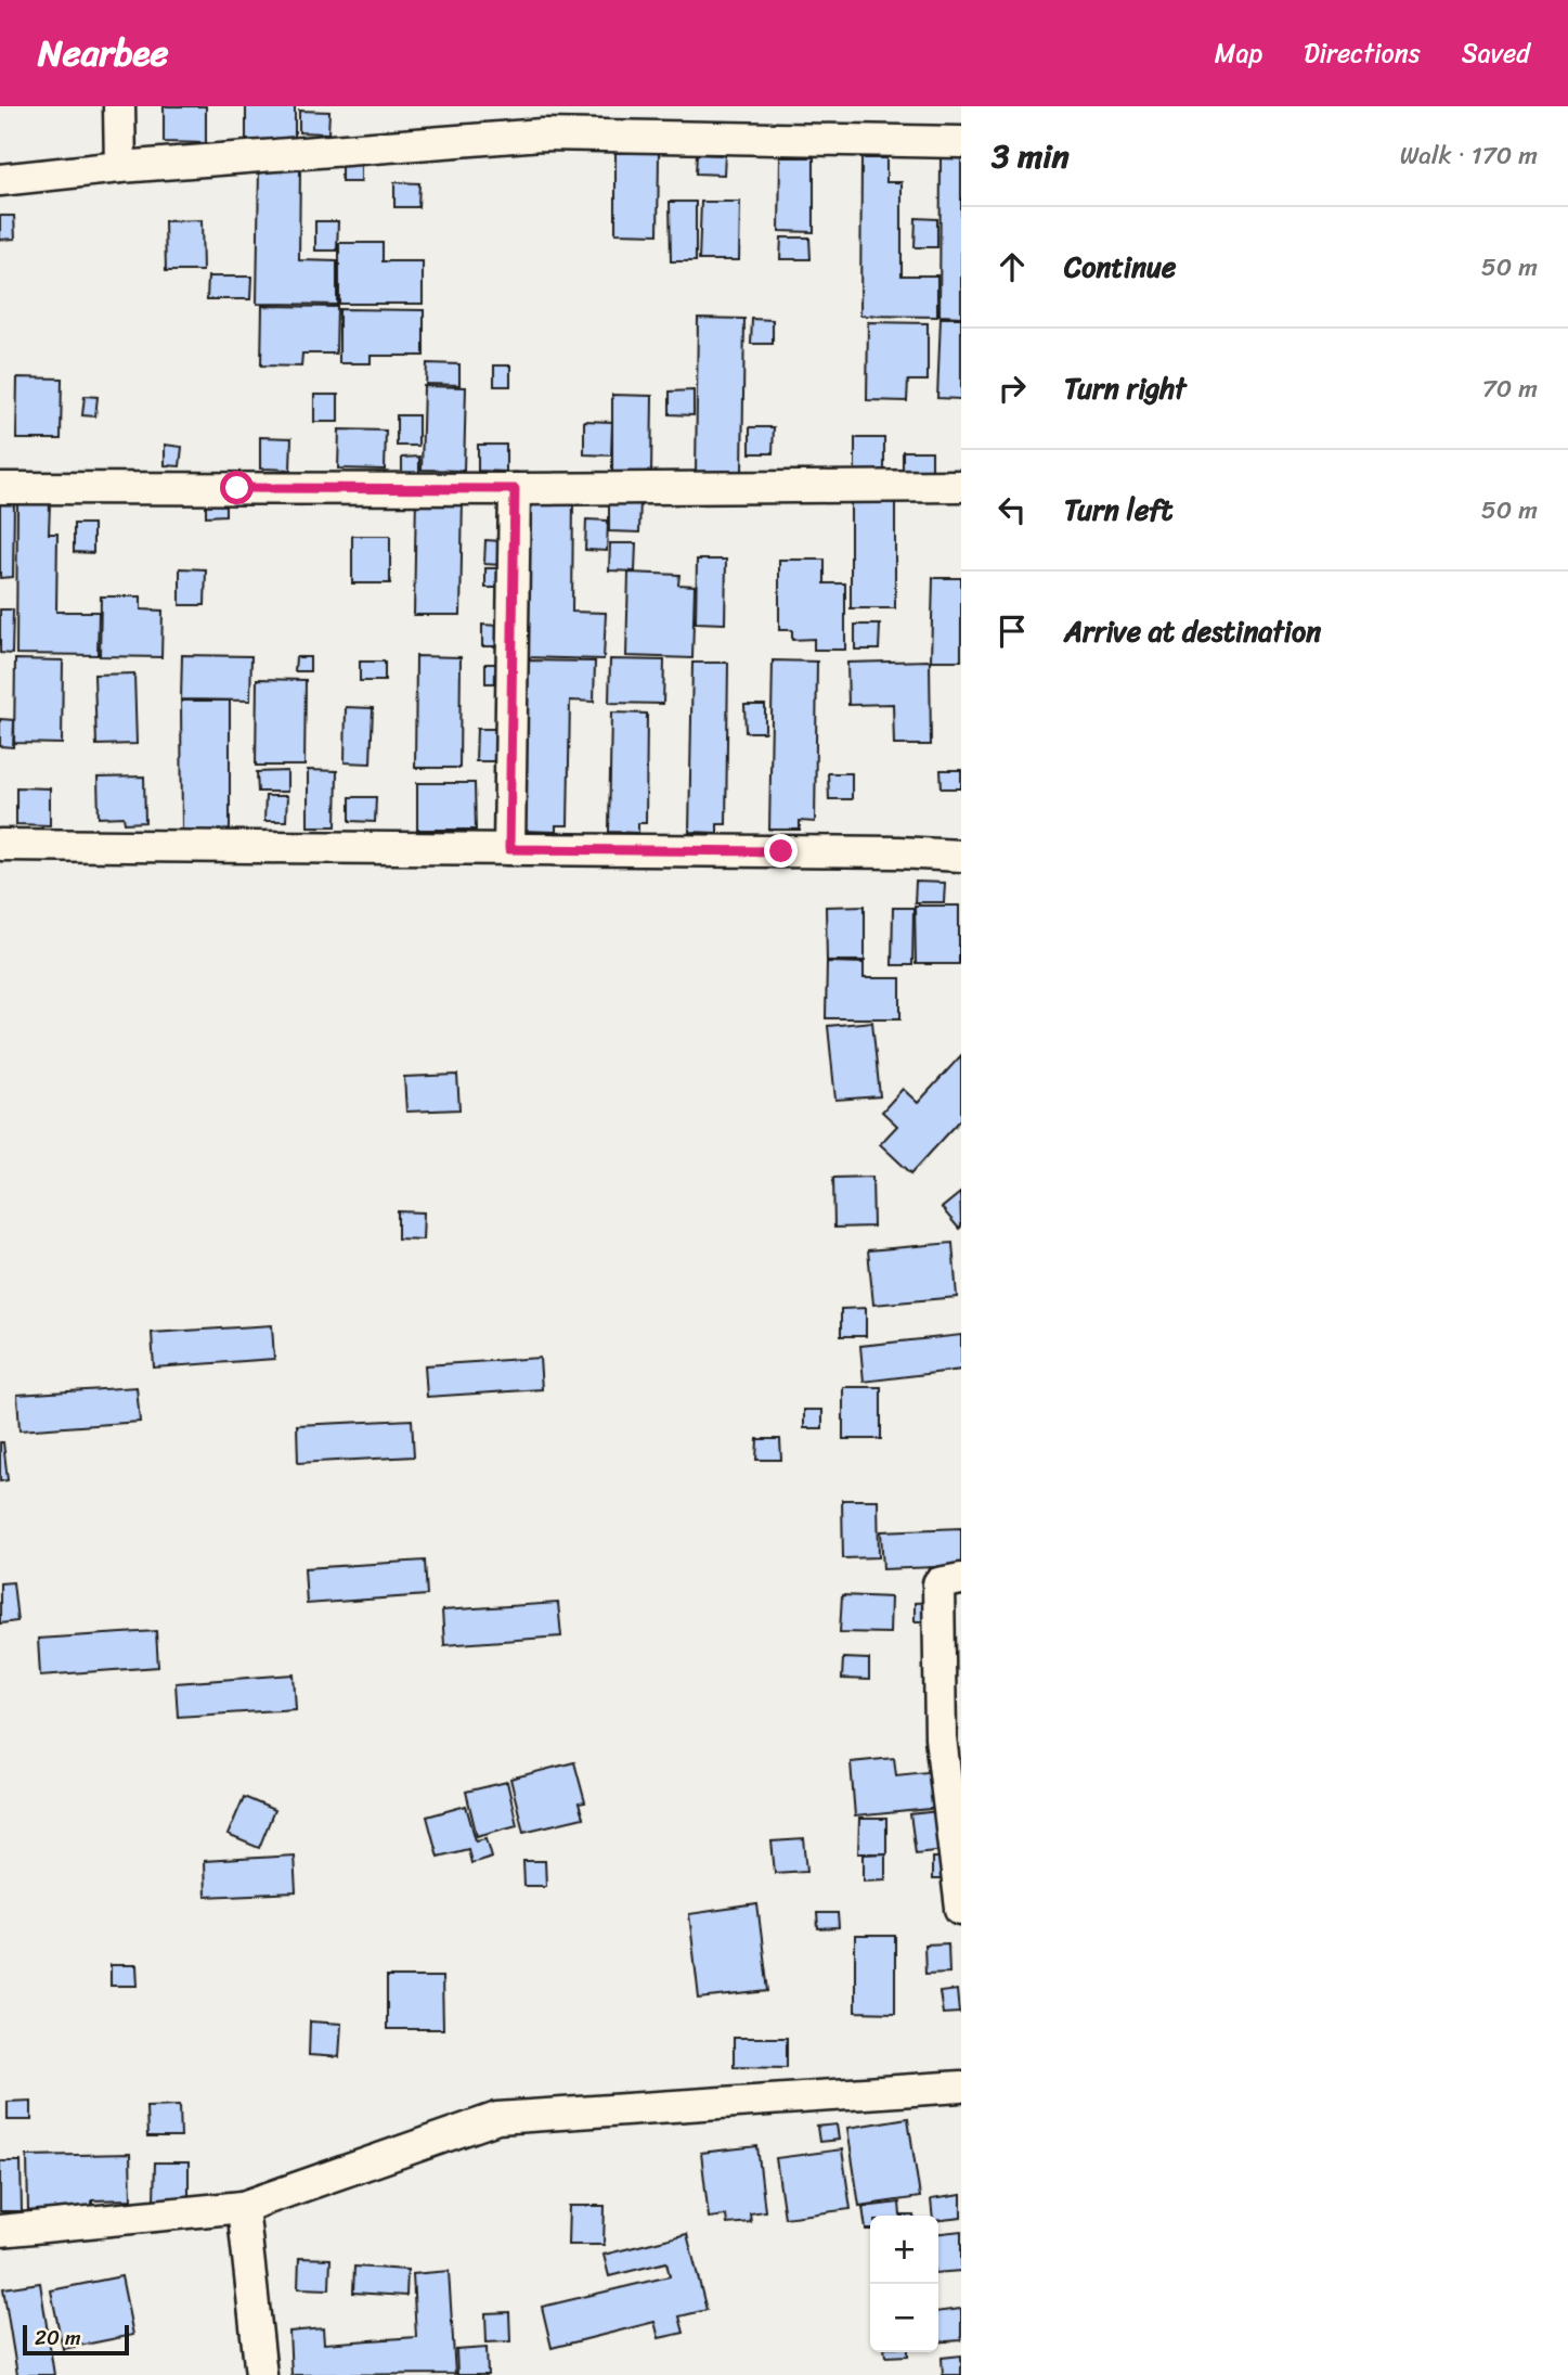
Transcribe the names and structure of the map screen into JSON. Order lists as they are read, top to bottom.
{
  "scale_bar": "20 m",
  "page": {
    "header": "Nearbee",
    "nav": ["Map", "Directions", "Saved"],
    "heading": ["3 min", "Walk · 170 m"],
    "list": [
      ["Continue", "50 m"],
      ["Turn right", "70 m"],
      ["Turn left", "50 m"],
      "Arrive at destination"
    ],
    "map_buttons": ["+", "−"],
    "scale": "20 m"
  }
}
